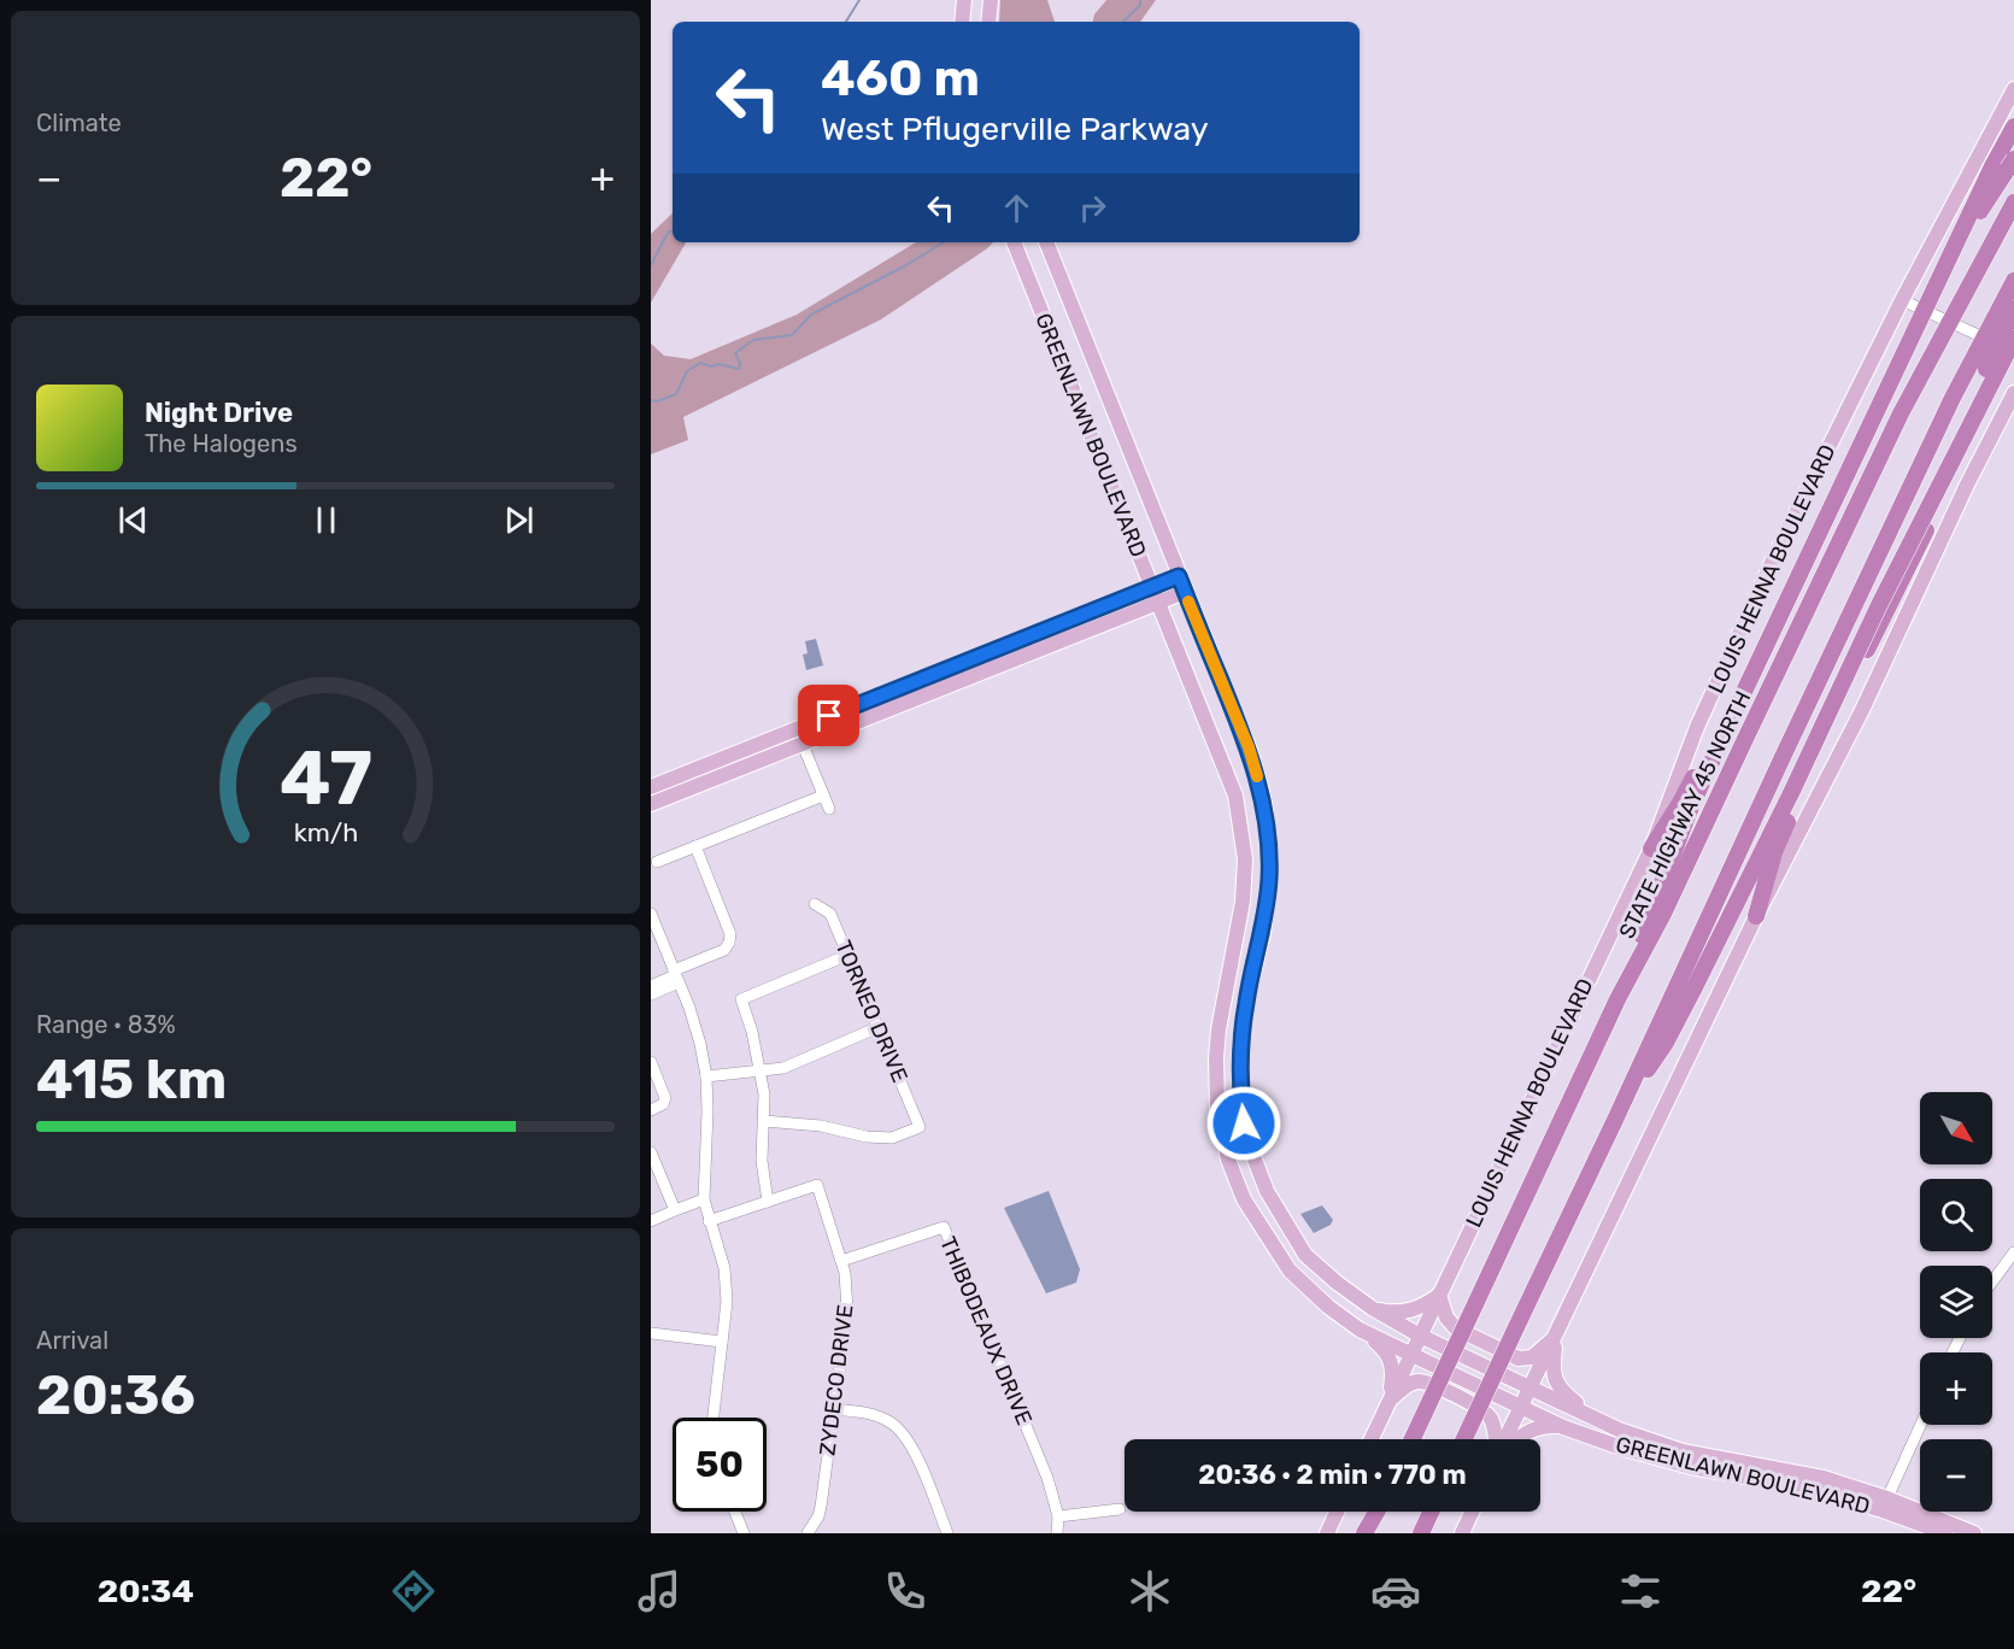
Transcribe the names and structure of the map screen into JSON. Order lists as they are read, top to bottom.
{
  "streets": {
    "highway": ["STATE HIGHWAY 45 NORTH"],
    "main road": ["GREENLAWN BOULEVARD", "LOUIS HENNA BOULEVARD"],
    "street": ["TORNEO DRIVE", "THIBODEAUX DRIVE", "ZYDECO DRIVE"]
  },
  "crossings": [
    ["GREENLAWN BOULEVARD", "LOUIS HENNA BOULEVARD"],
    ["THIBODEAUX DRIVE", "ZYDECO DRIVE"]
  ],
  "north": "bottom right",
  "page": {
    "tile": [
      "Climate",
      ["Range · 83%", "415 km"],
      ["Arrival", "20:36"]
    ],
    "turn": ["460 m", "West Pflugerville Parkway"],
    "heat": ["−", "22°", "+"],
    "song": ["Night Drive", "The Halogens"],
    "map_buttons": ["+", "−"],
    "limit": "50",
    "trip": "20:36 · 2 min · 770 m",
    "tabs": ["20:34", "22°"],
    "gauge": ["47", "km/h"]
  }
}
